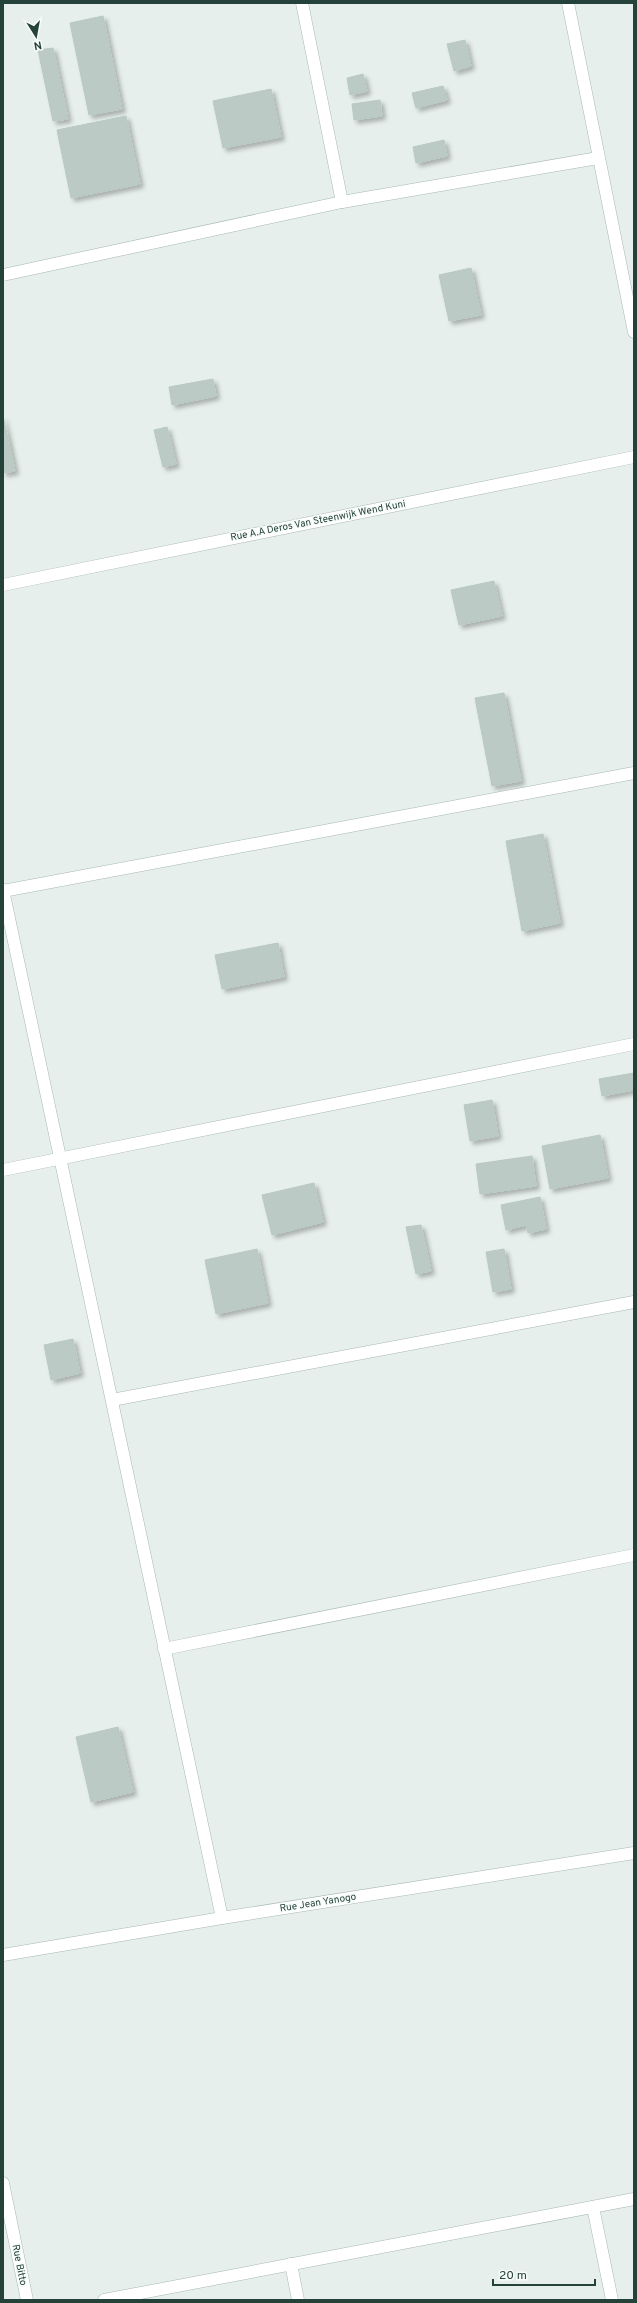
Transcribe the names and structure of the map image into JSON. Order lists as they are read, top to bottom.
{
  "streets": {
    "street": ["Rue A.A Deros Van Steenwijk Wend Kuni", "Rue Jean Yanogo", "Rue Bitto"]
  },
  "scale_bar": "20 m",
  "north": "bottom"
}
